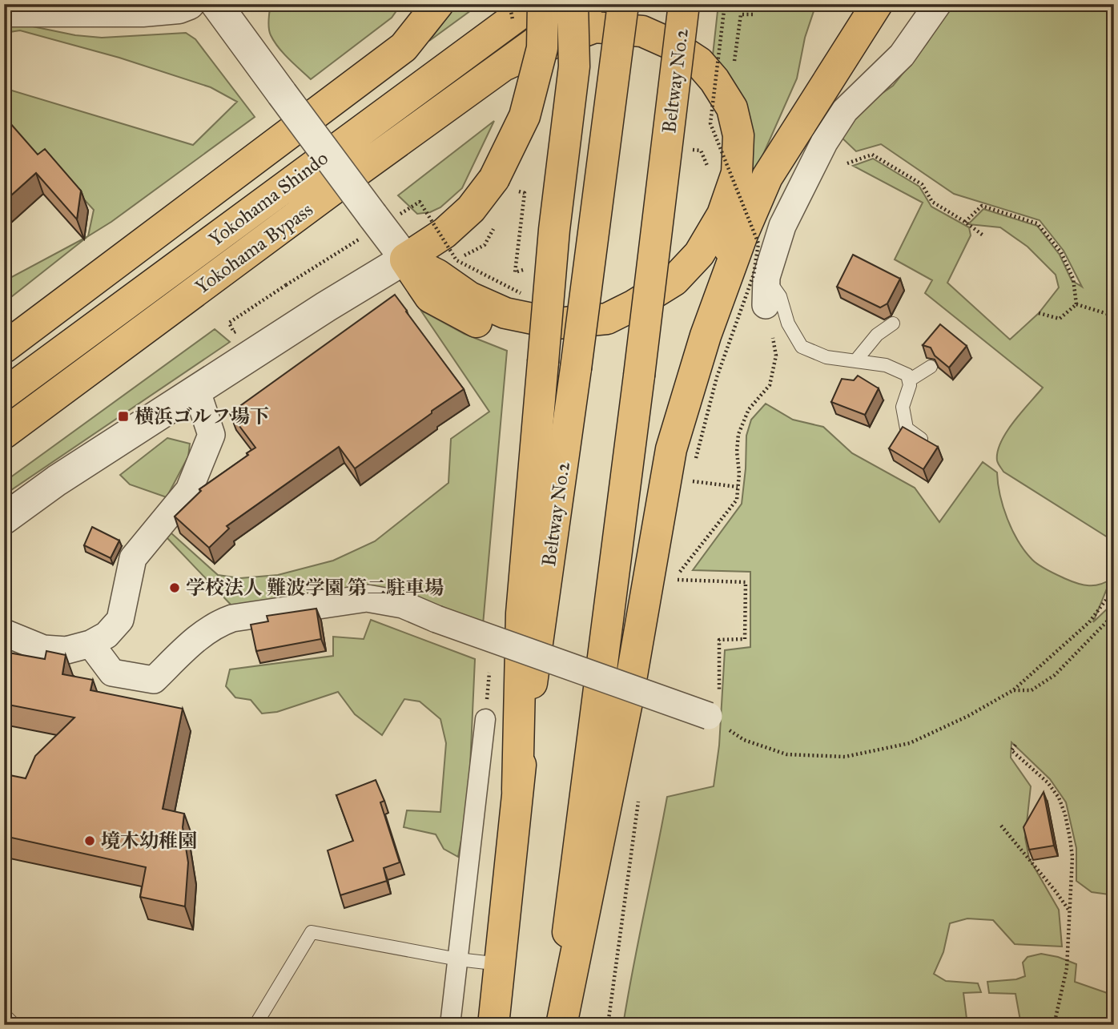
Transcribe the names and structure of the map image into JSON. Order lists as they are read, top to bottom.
{
  "streets": {
    "main road": ["Beltway No.2", "Yokohama Shindo", "Yokohama Bypass"]
  },
  "places": {
    "transit": ["横浜ゴルフ場下"],
    "other": ["学校法人 難波学園 第二駐車場", "境木幼稚園"]
  }
}
